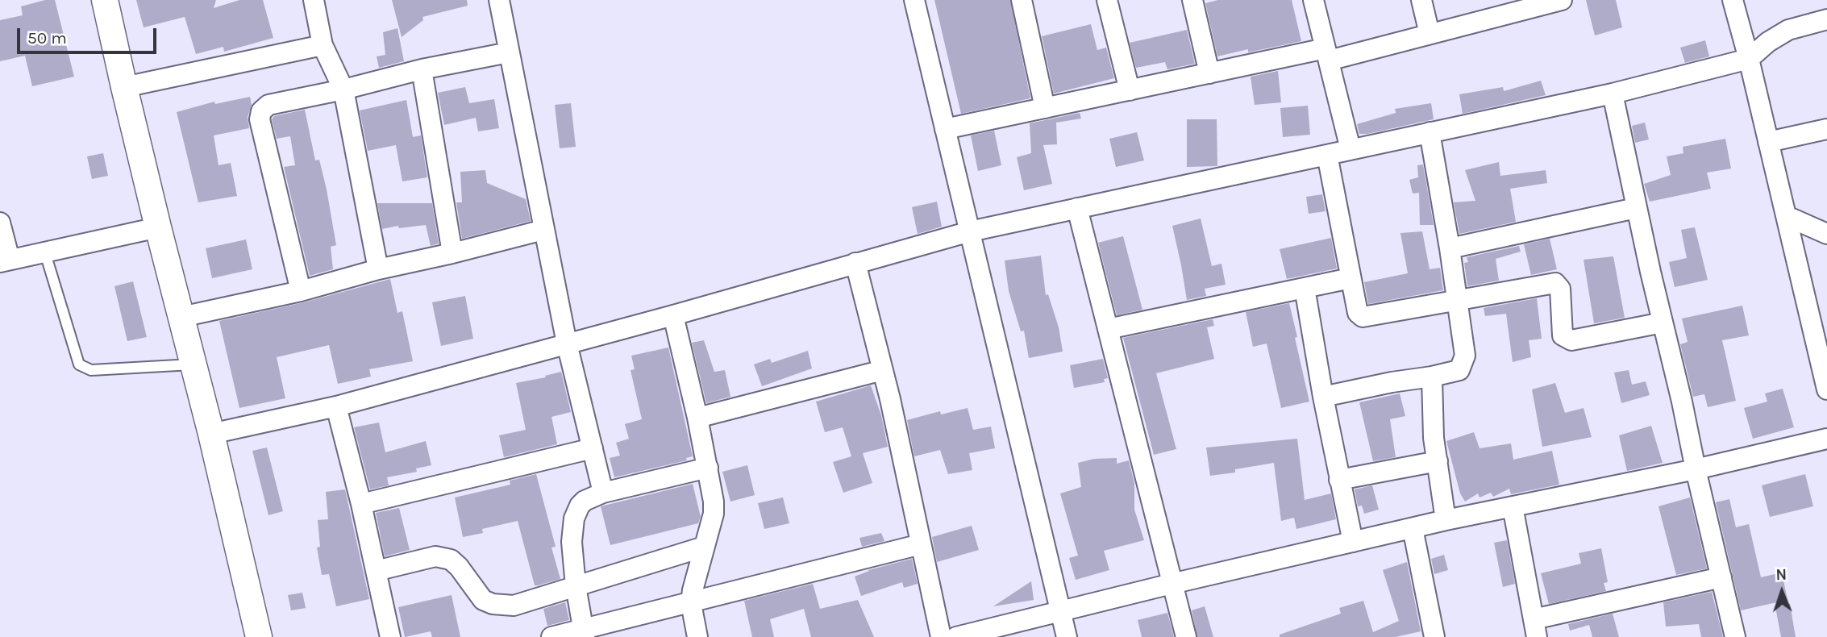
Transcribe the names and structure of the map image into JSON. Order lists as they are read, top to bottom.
{
  "scale_bar": "50 m",
  "north": "top"
}
